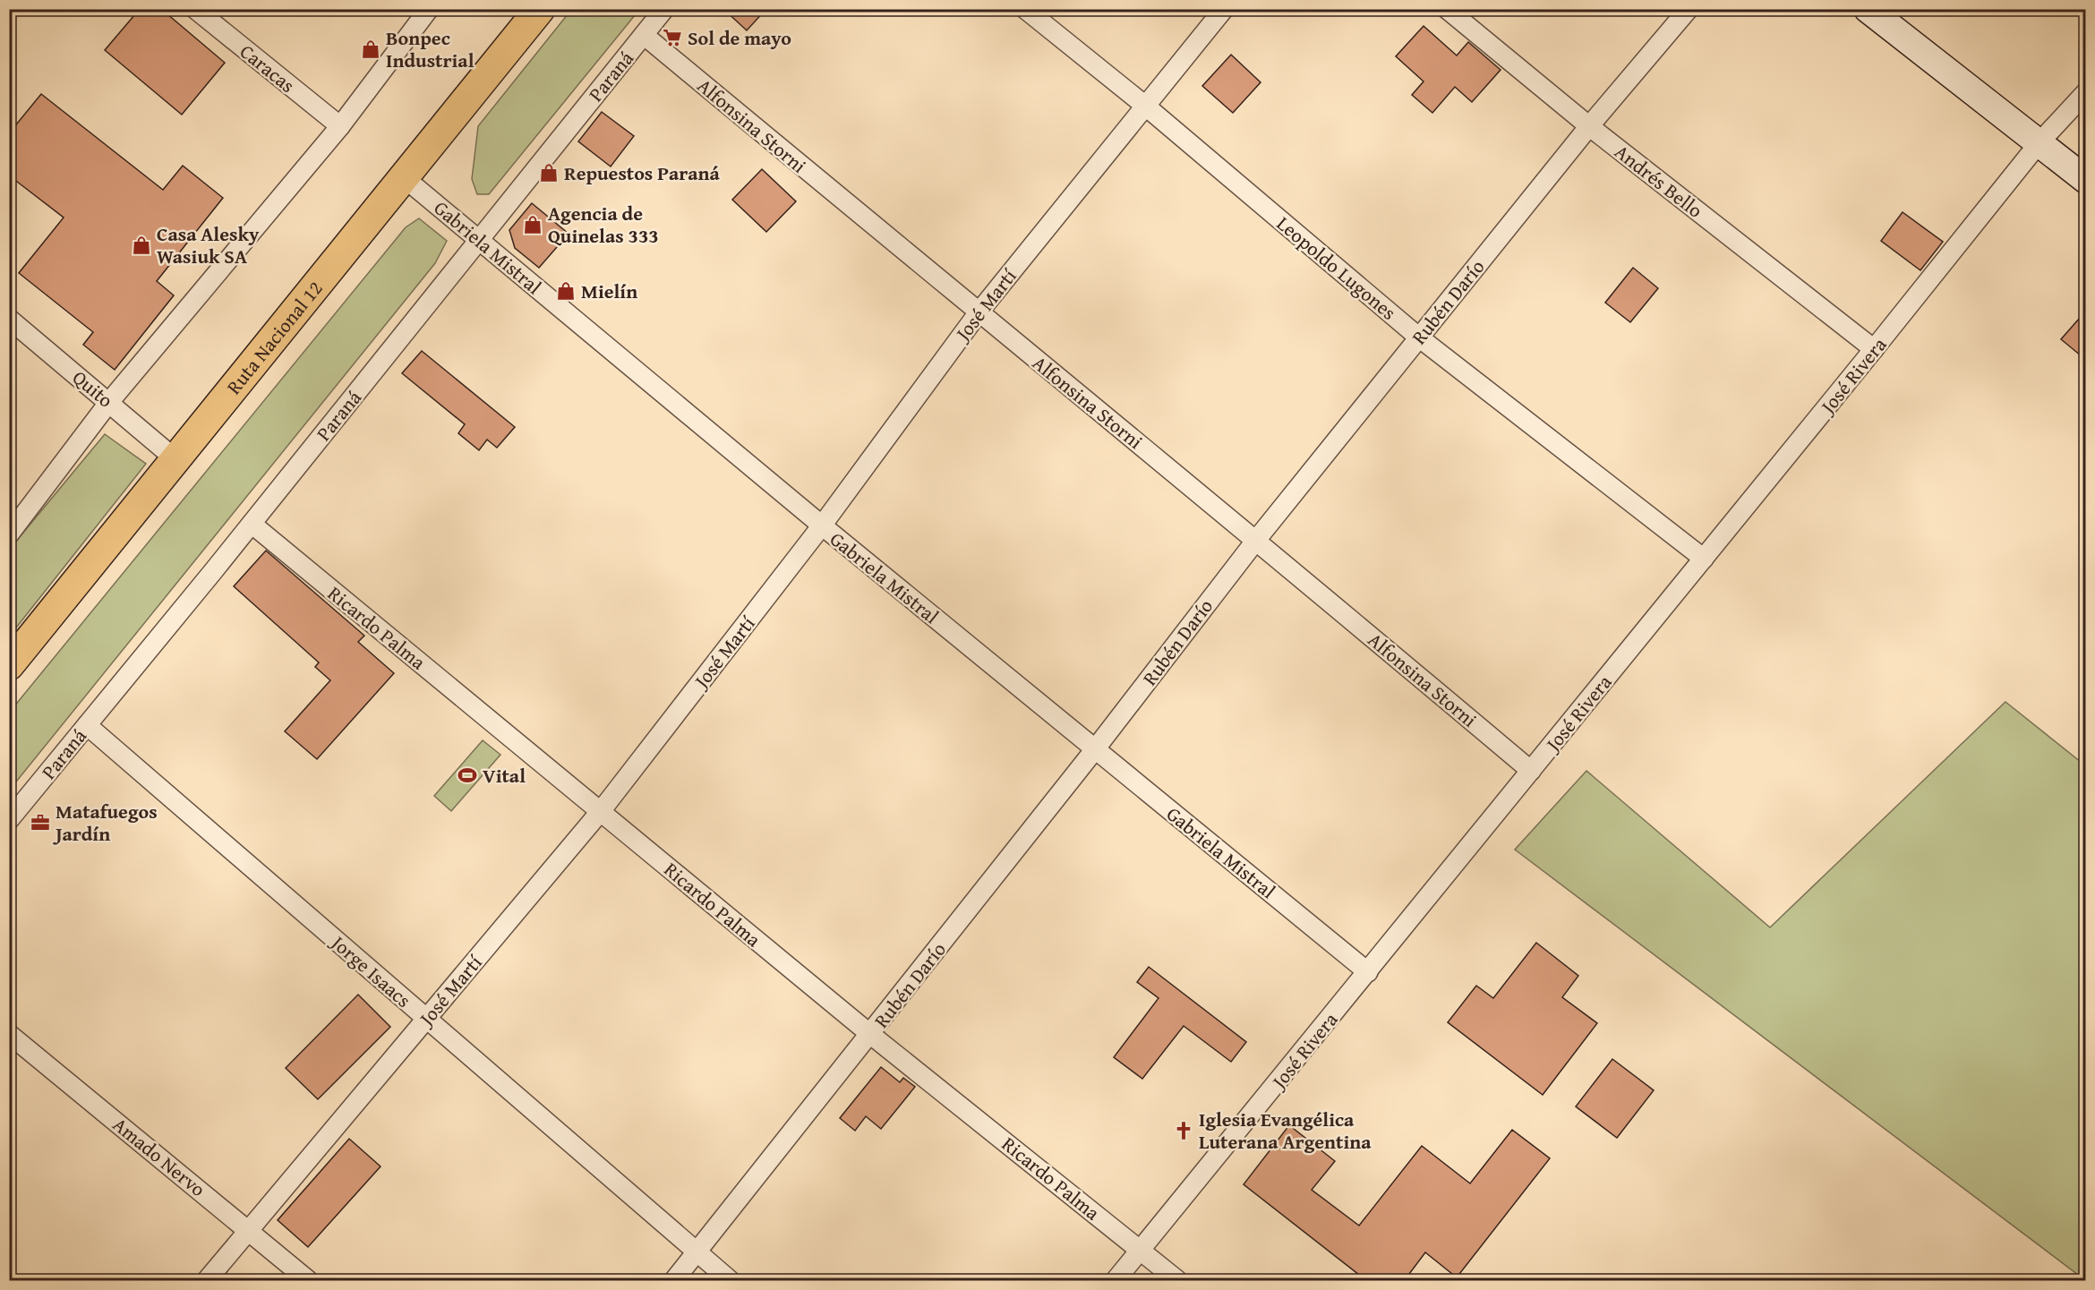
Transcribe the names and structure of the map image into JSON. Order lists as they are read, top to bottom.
{
  "streets": {
    "highway": ["Ruta Nacional 12"],
    "street": [
      "Caracas",
      "Paraná",
      "Alfonsina Storni",
      "Andrés Bello",
      "Gabriela Mistral",
      "Leopoldo Lugones",
      "Rubén Darío",
      "José Martí",
      "José Rivera",
      "Quito",
      "Ricardo Palma",
      "Jorge Isaacs",
      "Amado Nervo"
    ]
  },
  "crossings": [
    ["Paraná", "Alfonsina Storni"],
    ["Paraná", "Gabriela Mistral"],
    ["Paraná", "Ricardo Palma"],
    ["Paraná", "Jorge Isaacs"],
    ["Alfonsina Storni", "Rubén Darío"],
    ["Alfonsina Storni", "José Martí"],
    ["Alfonsina Storni", "José Rivera"],
    ["Andrés Bello", "Rubén Darío"],
    ["Andrés Bello", "José Rivera"],
    ["Gabriela Mistral", "Rubén Darío"],
    ["Gabriela Mistral", "José Martí"],
    ["Gabriela Mistral", "Ruta Nacional 12"],
    ["Gabriela Mistral", "José Rivera"],
    ["Leopoldo Lugones", "Rubén Darío"],
    ["Leopoldo Lugones", "José Martí"],
    ["Leopoldo Lugones", "José Rivera"],
    ["Rubén Darío", "Ricardo Palma"],
    ["Rubén Darío", "Jorge Isaacs"],
    ["José Martí", "Ricardo Palma"],
    ["José Martí", "Jorge Isaacs"],
    ["José Martí", "Amado Nervo"],
    ["Ruta Nacional 12", "Quito"],
    ["José Rivera", "Ricardo Palma"]
  ],
  "places": {
    "supermarket": ["Sol de mayo"],
    "shop": [
      "Bonpec Industrial",
      "Repuestos Paraná",
      "Agencia de Quinelas 333",
      "Casa Alesky Wasiuk SA",
      "Mielín"
    ],
    "sports": ["Vital"],
    "office": ["Matafuegos Jardín"],
    "church": ["Iglesia Evangélica Luterana Argentina"]
  }
}
